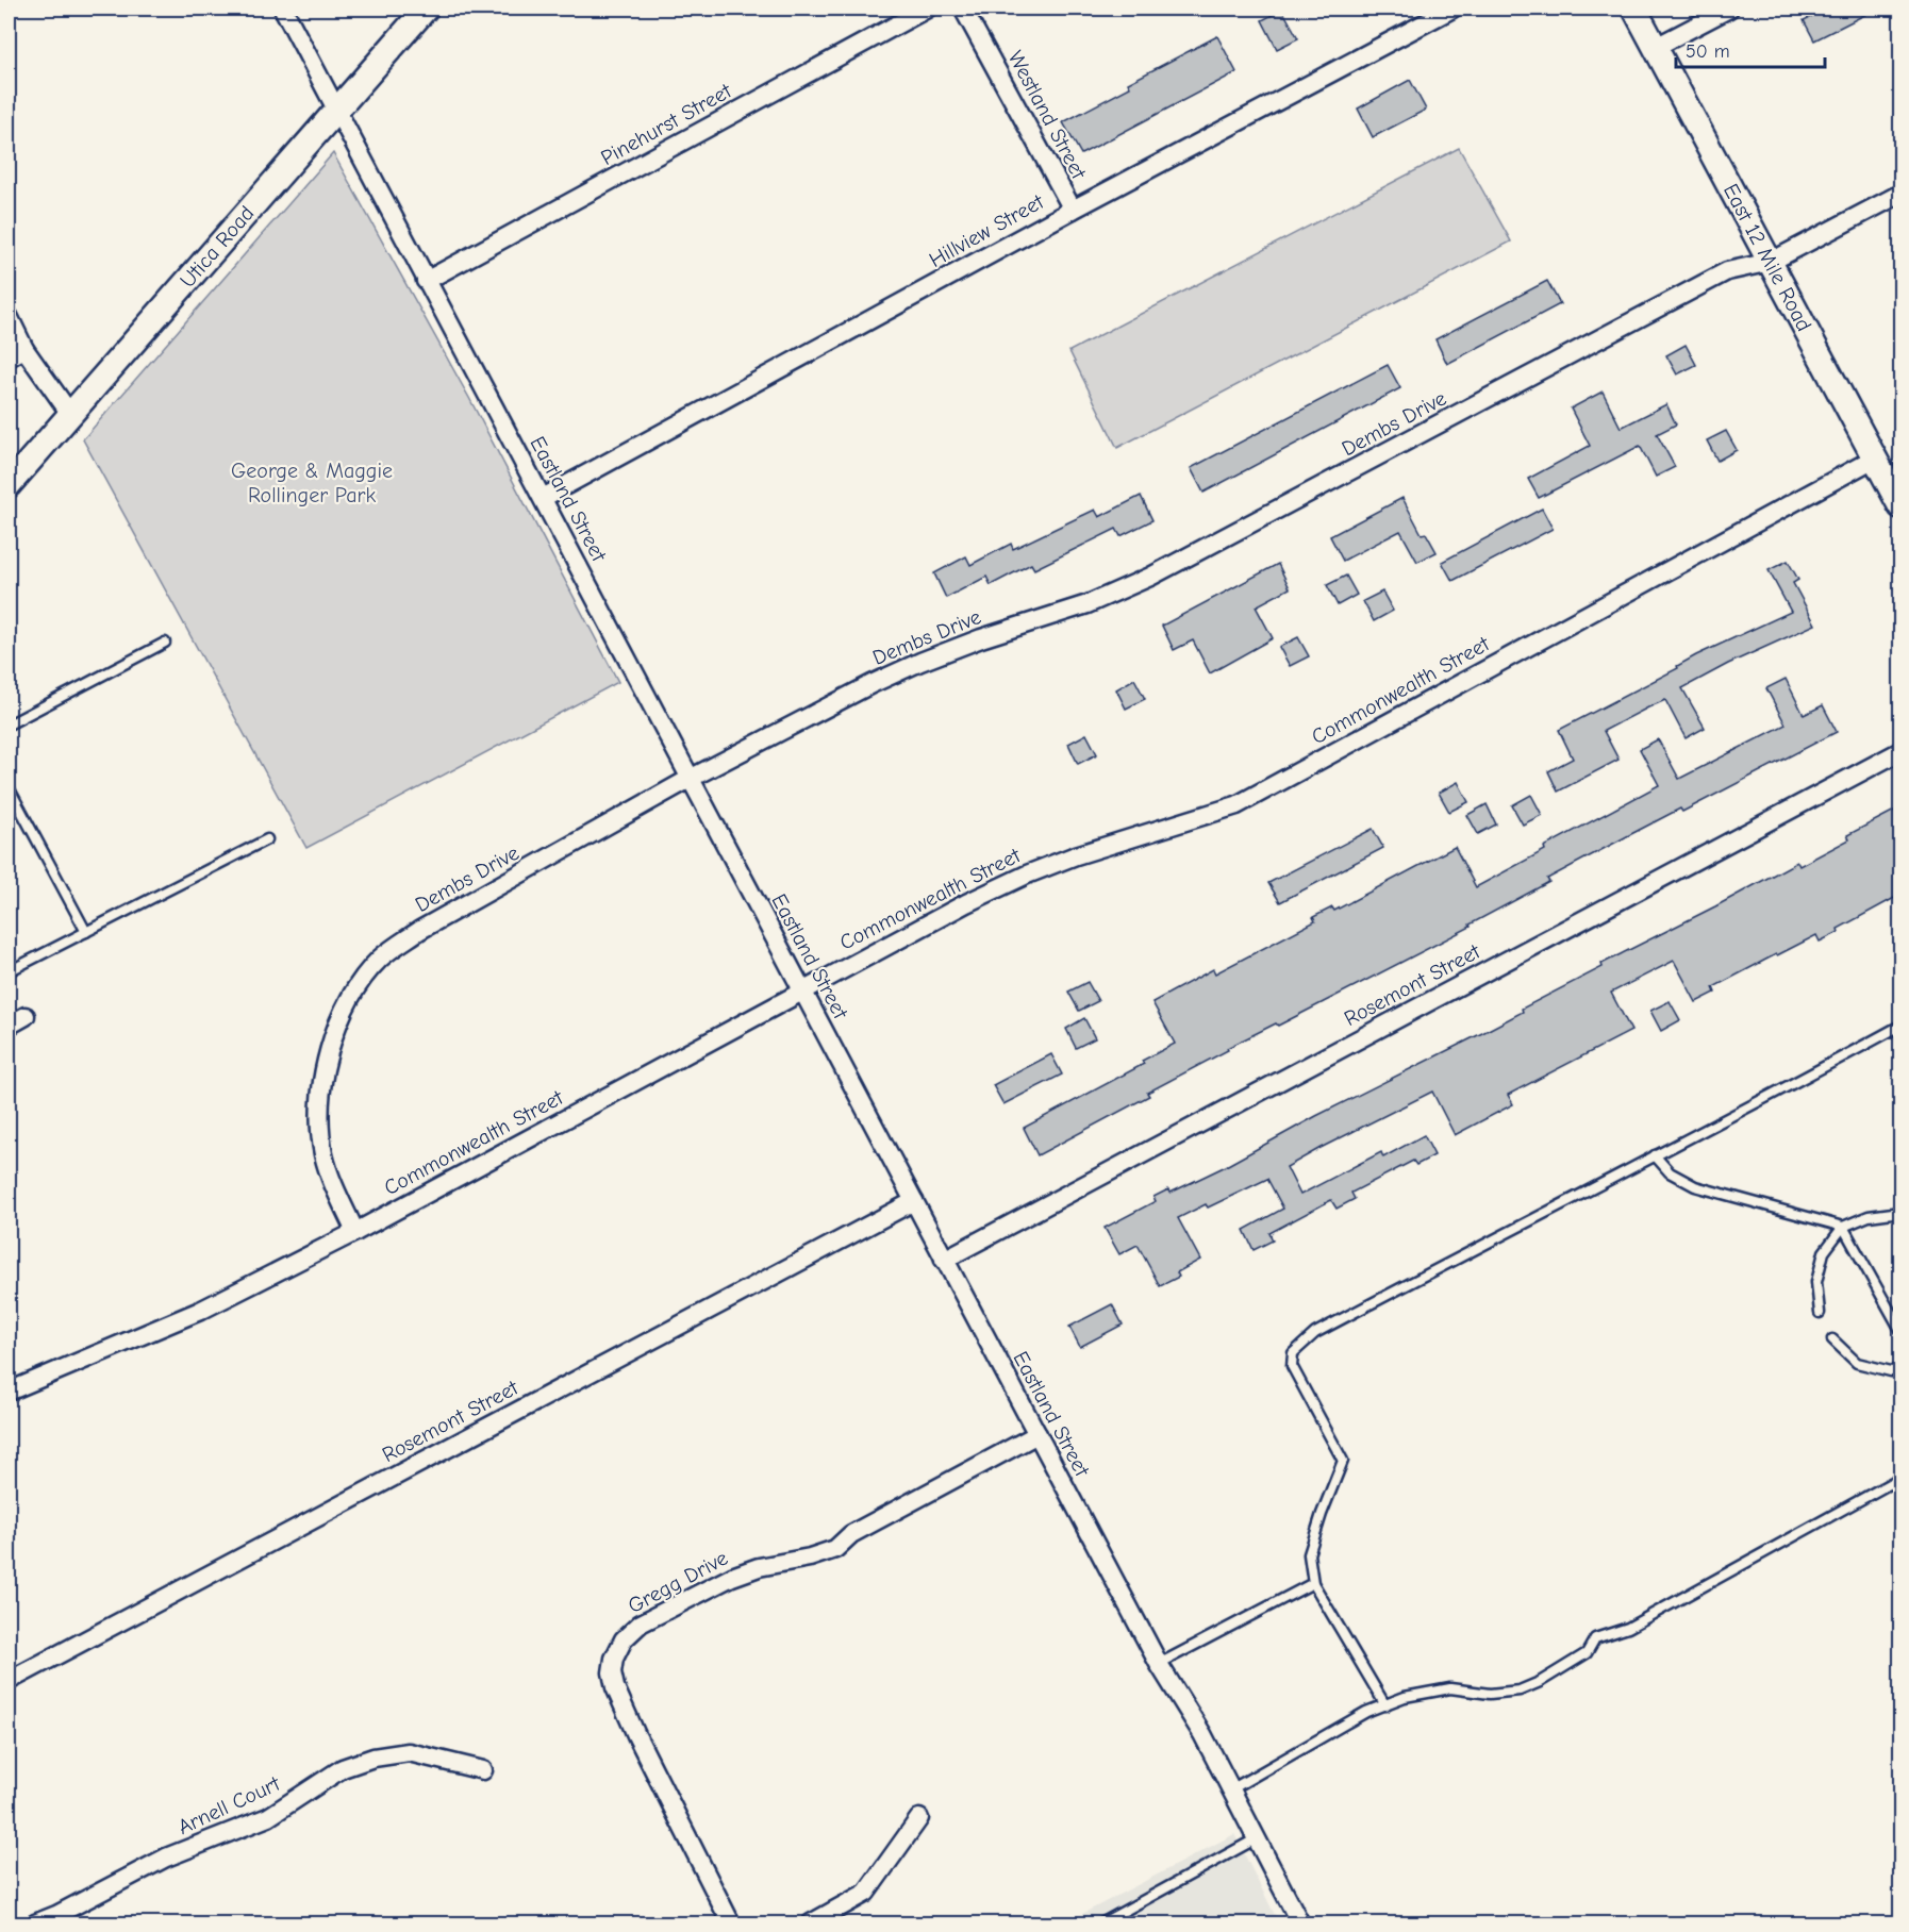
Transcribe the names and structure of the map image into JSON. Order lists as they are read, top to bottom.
{
  "streets": {
    "main road": ["Utica Road", "East 12 Mile Road"],
    "street": [
      "Westland Street",
      "Pinehurst Street",
      "Hillview Street",
      "Dembs Drive",
      "Eastland Street",
      "Commonwealth Street",
      "Rosemont Street",
      "Gregg Drive",
      "Arnell Court"
    ]
  },
  "crossings": [
    ["Westland Street", "Hillview Street"],
    ["Pinehurst Street", "Eastland Street"],
    ["Hillview Street", "Eastland Street"],
    ["Utica Road", "Eastland Street"],
    ["East 12 Mile Road", "Dembs Drive"],
    ["East 12 Mile Road", "Commonwealth Street"],
    ["Dembs Drive", "Eastland Street"],
    ["Dembs Drive", "Commonwealth Street"],
    ["Eastland Street", "Commonwealth Street"],
    ["Eastland Street", "Rosemont Street"],
    ["Eastland Street", "Gregg Drive"]
  ],
  "parks": ["George & Maggie Rollinger Park"],
  "scale_bar": "50 m"
}
